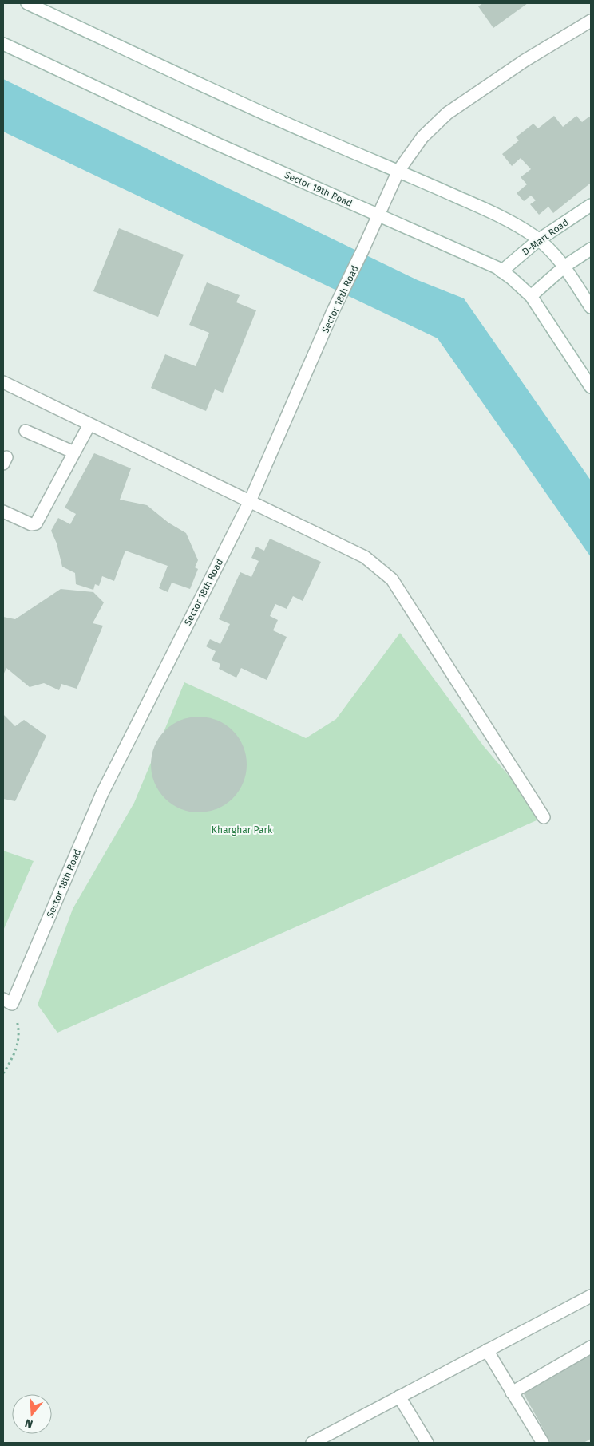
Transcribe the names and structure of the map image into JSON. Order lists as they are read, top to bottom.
{
  "streets": {
    "street": ["Sector 19th Road", "D-Mart Road", "Sector 18th Road"]
  },
  "crossings": [
    ["Sector 19th Road", "D-Mart Road"],
    ["Sector 19th Road", "Sector 18th Road"]
  ],
  "parks": ["Kharghar Park"],
  "north": "bottom"
}
